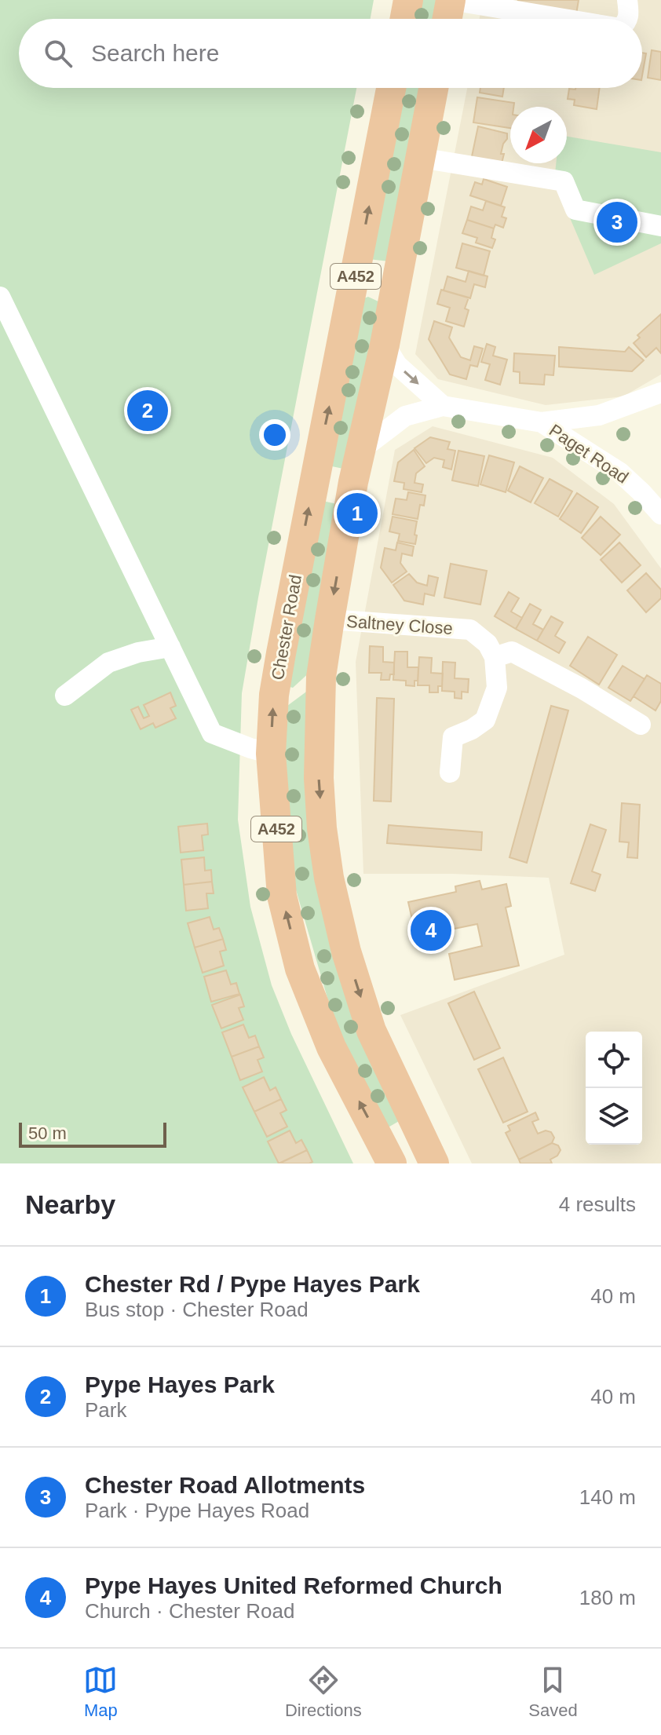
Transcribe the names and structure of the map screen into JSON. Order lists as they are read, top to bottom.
{
  "streets": {
    "highway": ["A452", "Chester Road"],
    "street": ["Paget Road", "Saltney Close"]
  },
  "crossings": [
    ["A452", "Saltney Close"]
  ],
  "scale_bar": "50 m",
  "north": "bottom left",
  "page": {
    "search": "Search here",
    "pins": [
      "3",
      "2",
      "1",
      "4"
    ],
    "scale": "50 m",
    "heading": ["Nearby", "4 results"],
    "list": [
      {
        "mark": "1",
        "name": "Chester Rd / Pype Hayes Park",
        "note": "Bus stop · Chester Road",
        "value": "40 m"
      },
      {
        "mark": "2",
        "name": "Pype Hayes Park",
        "note": "Park",
        "value": "40 m"
      },
      {
        "mark": "3",
        "name": "Chester Road Allotments",
        "note": "Park · Pype Hayes Road",
        "value": "140 m"
      },
      {
        "mark": "4",
        "name": "Pype Hayes United Reformed Church",
        "note": "Church · Chester Road",
        "value": "180 m"
      }
    ],
    "nav": ["Map", "Directions", "Saved"]
  }
}
